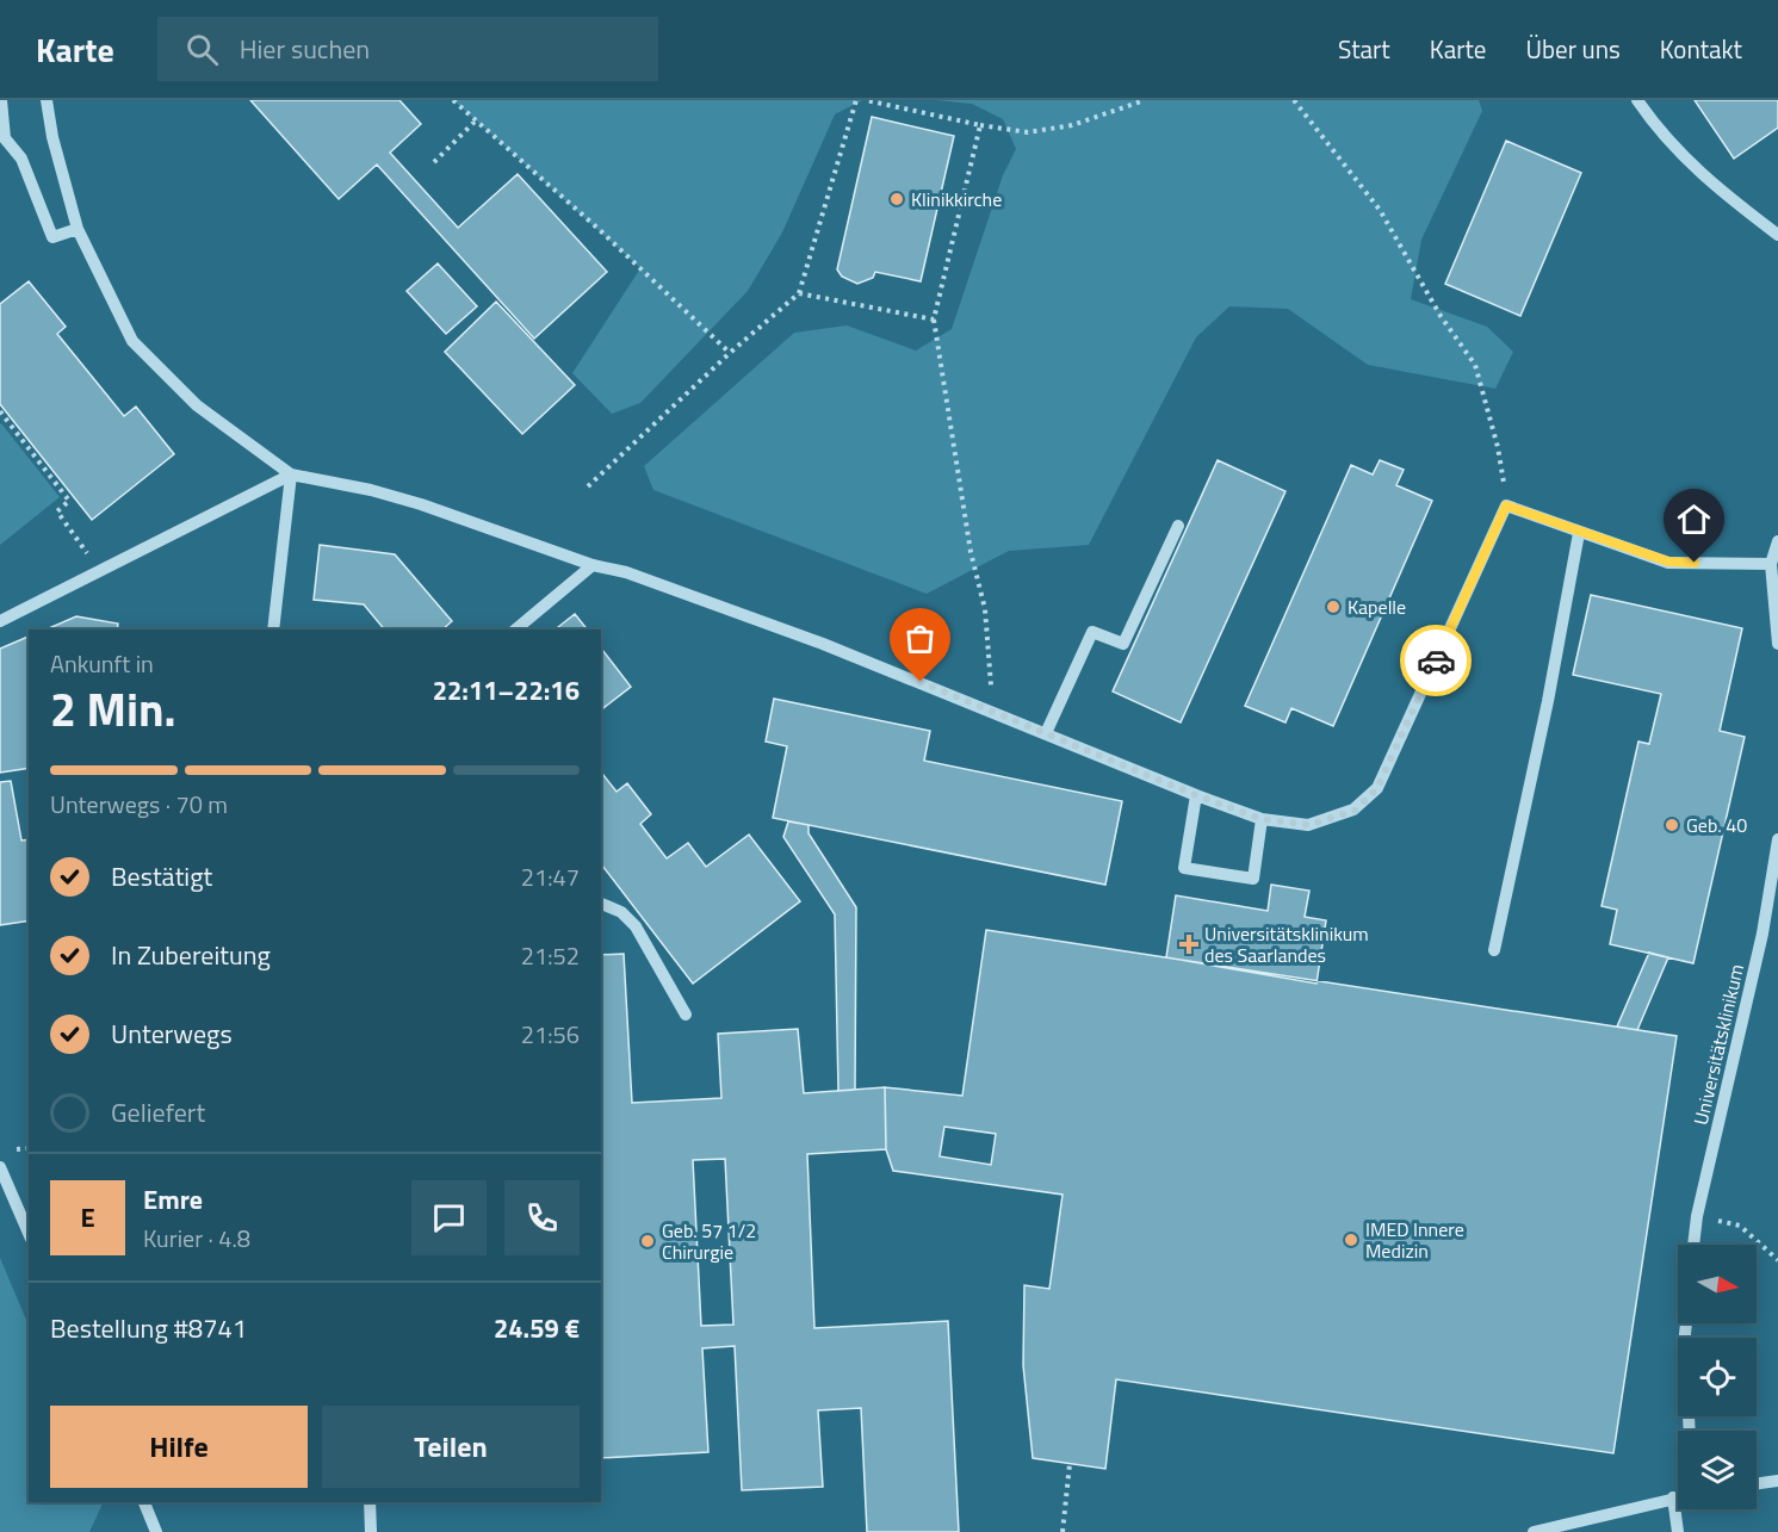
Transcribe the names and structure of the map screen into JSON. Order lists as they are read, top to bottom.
{
  "streets": {
    "street": ["Universitätsklinikum"]
  },
  "places": {
    "other": [
      "Klinikkirche",
      "Kapelle",
      "Geb. 40",
      "IMED Innere Medizin",
      "Geb. 57 1/2 Chirurgie"
    ],
    "health": ["Universitätsklinikum des Saarlandes"]
  },
  "north": "right",
  "page": {
    "header": "Karte",
    "search": "Hier suchen",
    "nav": [
      "Start",
      "Karte",
      "Über uns",
      "Kontakt"
    ],
    "heading": ["2 Min.", "Ankunft in", "22:11–22:16"],
    "panel": [
      "Emre",
      "Kurier · 4.8",
      "Bestellung #8741",
      "24.59 €"
    ],
    "bar": "Unterwegs · 70 m",
    "list": [
      ["Bestätigt", "21:47"],
      ["In Zubereitung", "21:52"],
      ["Unterwegs", "21:56"],
      "Geliefert"
    ],
    "round": "E",
    "buttons": ["Hilfe", "Teilen"]
  }
}
